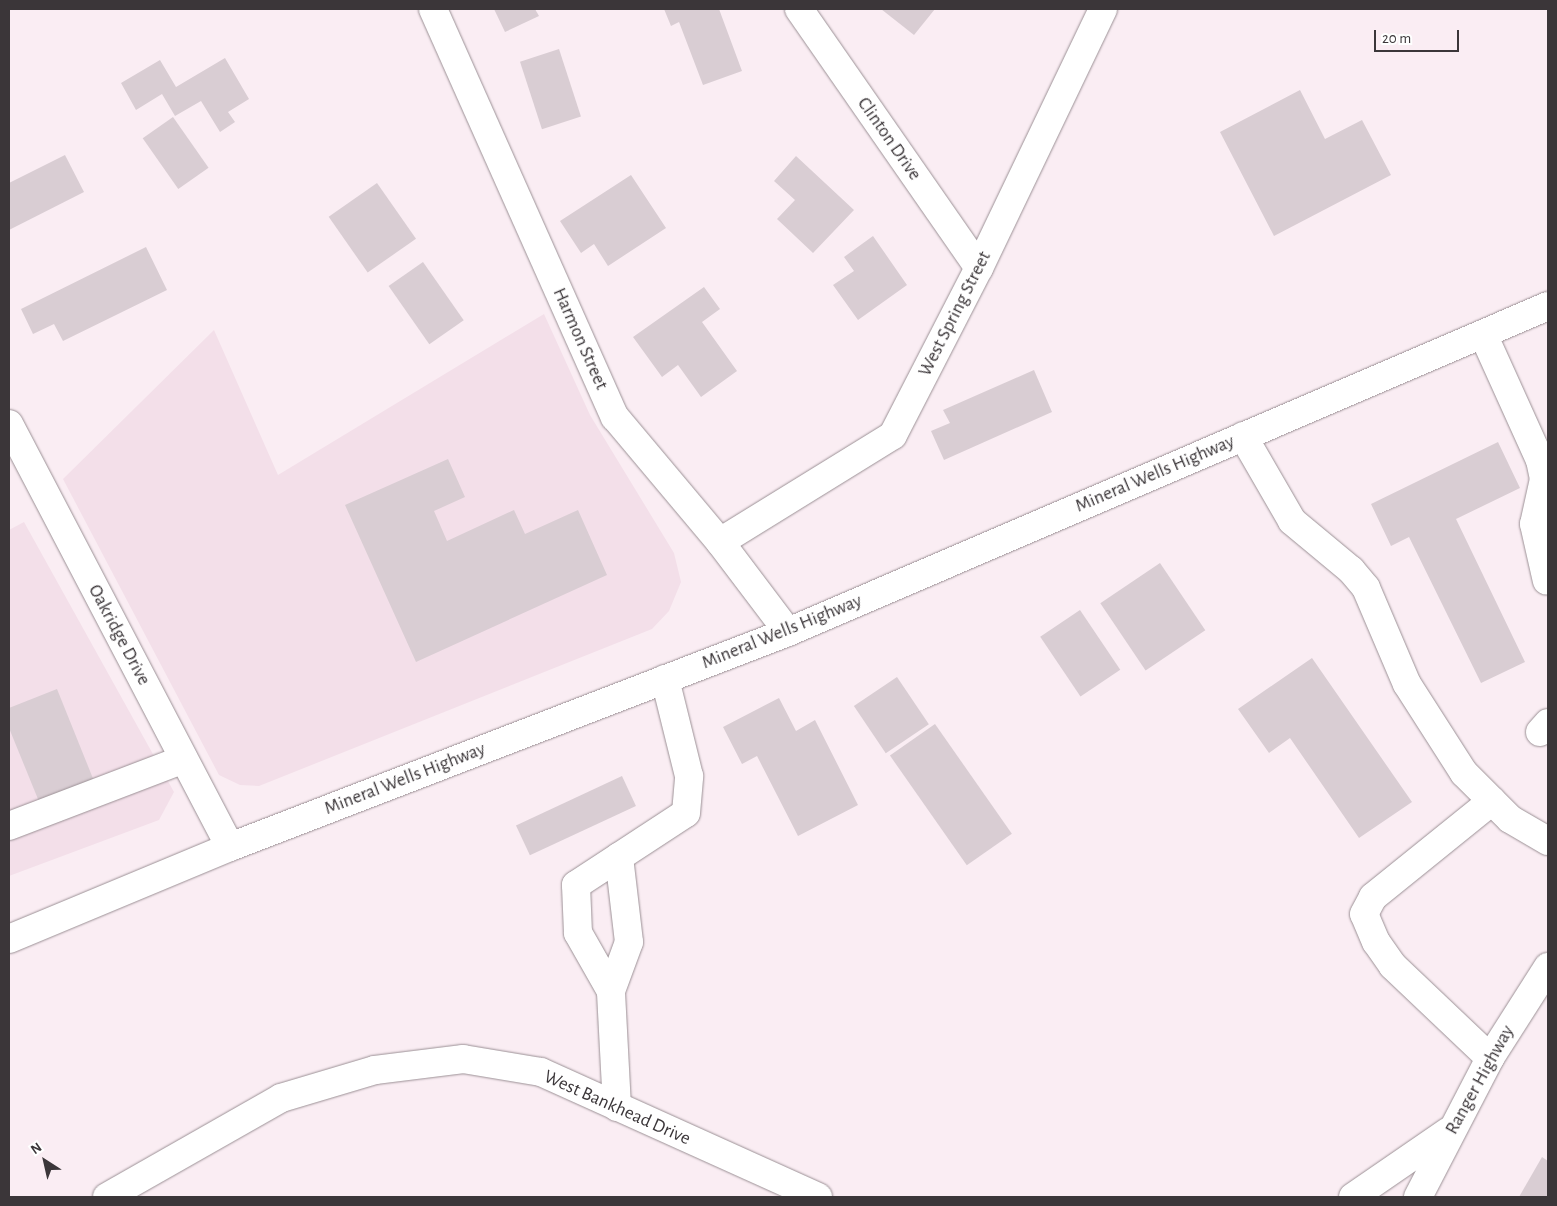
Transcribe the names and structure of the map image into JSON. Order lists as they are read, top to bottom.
{
  "streets": {
    "street": [
      "Clinton Drive",
      "West Spring Street",
      "Harmon Street",
      "Mineral Wells Highway",
      "Oakridge Drive",
      "Ranger Highway",
      "West Bankhead Drive"
    ]
  },
  "crossings": [
    ["Clinton Drive", "West Spring Street"],
    ["West Spring Street", "Harmon Street"],
    ["Harmon Street", "Mineral Wells Highway"],
    ["Mineral Wells Highway", "Oakridge Drive"]
  ],
  "scale_bar": "20 m",
  "north": "top left"
}
